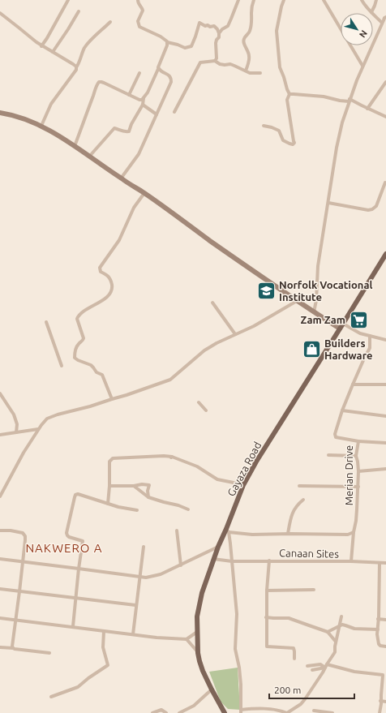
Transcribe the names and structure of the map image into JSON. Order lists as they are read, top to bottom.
{
  "streets": {
    "main road": ["Gayaza Road"],
    "street": ["Merian Drive", "Canaan Sites"]
  },
  "crossings": [
    ["Gayaza Road", "Canaan Sites"],
    ["Merian Drive", "Canaan Sites"]
  ],
  "districts": ["NAKWERO A"],
  "places": {
    "school or university": ["Norfolk Vocational Institute"],
    "supermarket": ["Zam Zam"],
    "shop": ["Builders Hardware"]
  },
  "scale_bar": "200 m",
  "north": "bottom right"
}
